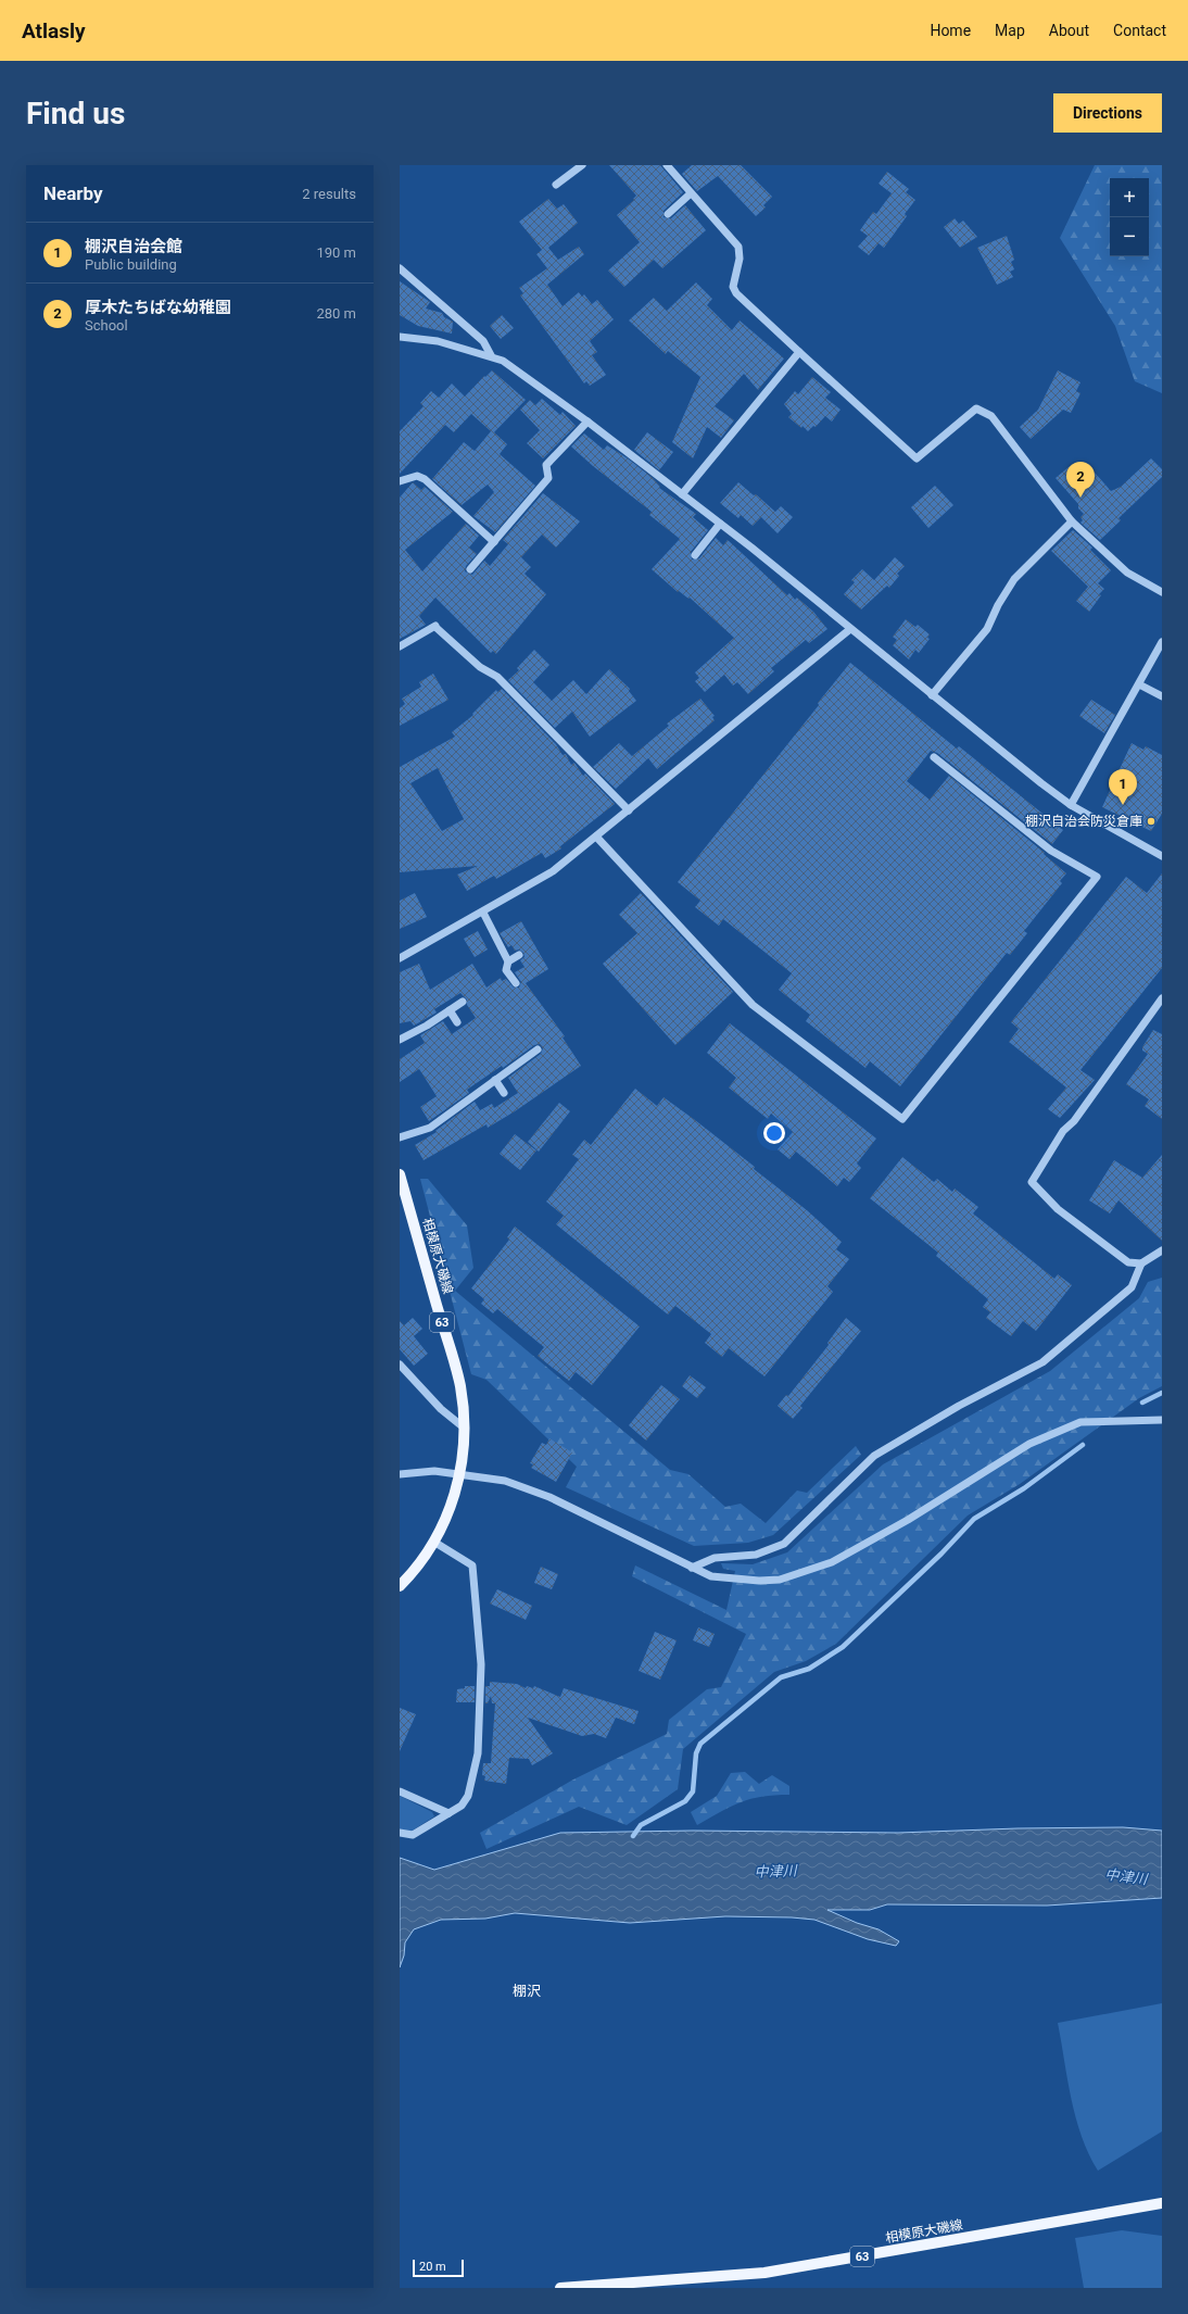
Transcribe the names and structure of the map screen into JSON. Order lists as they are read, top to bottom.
{
  "streets": {
    "main road": ["相模原大磯線", "63"]
  },
  "districts": ["棚沢"],
  "water": ["中津川"],
  "places": ["棚沢自治会防災倉庫"],
  "scale_bar": "20 m",
  "page": {
    "header": "Atlasly",
    "nav": [
      "Home",
      "Map",
      "About",
      "Contact"
    ],
    "buttons": "Directions",
    "title": "Find us",
    "heading": ["Nearby", "2 results"],
    "map_buttons": ["+", "−"],
    "list": [
      {
        "mark": "1",
        "name": "棚沢自治会館",
        "note": "Public building",
        "value": "190 m"
      },
      {
        "mark": "2",
        "name": "厚木たちばな幼稚園",
        "note": "School",
        "value": "280 m"
      }
    ],
    "pins": ["2", "1"],
    "scale": "20 m"
  }
}
